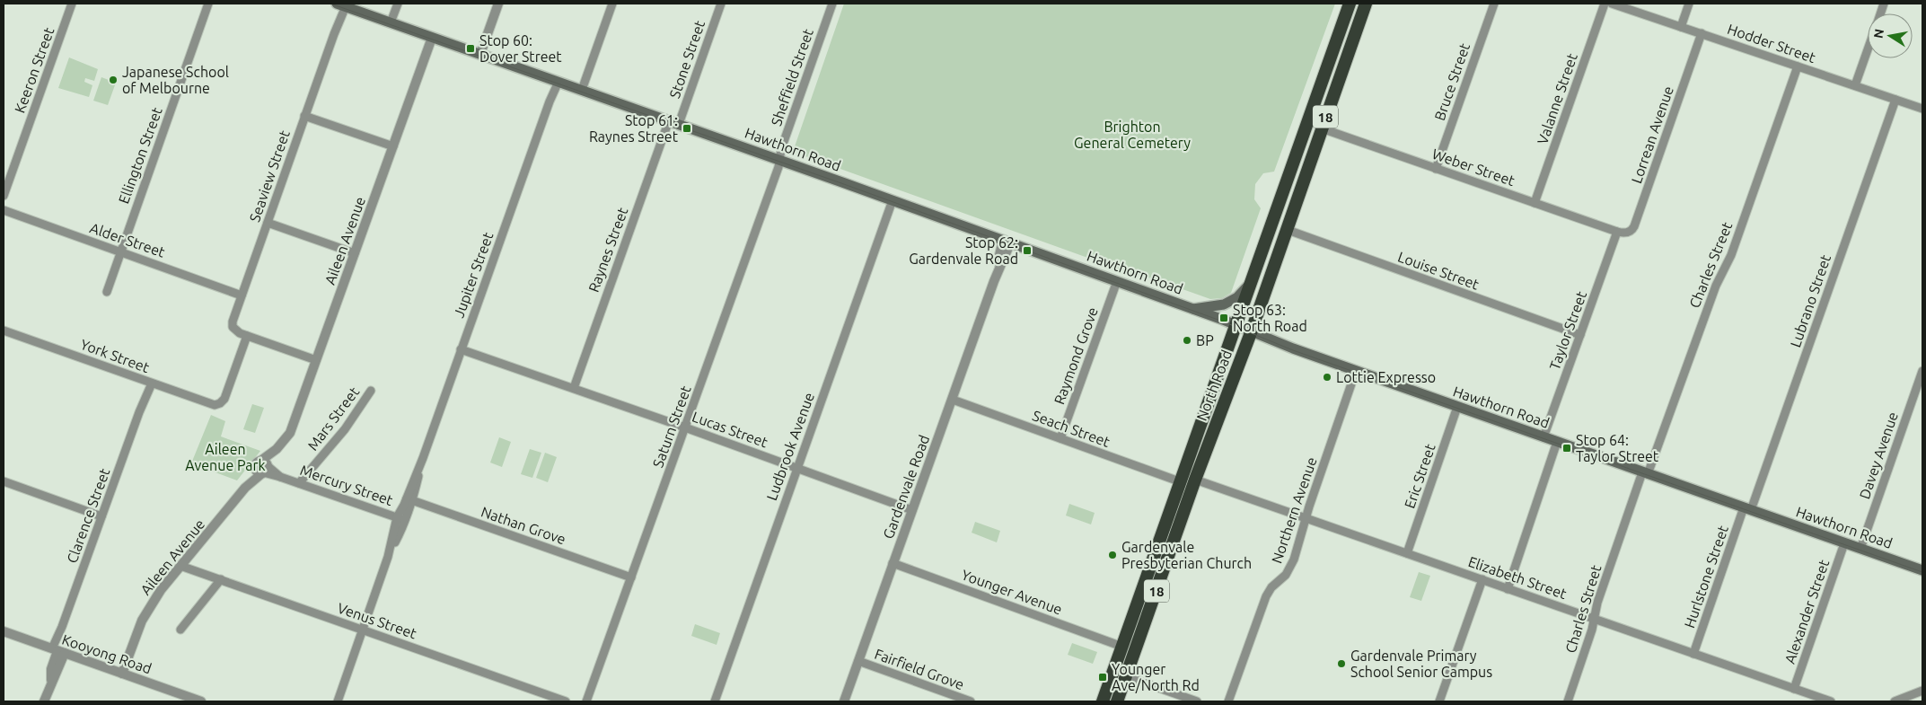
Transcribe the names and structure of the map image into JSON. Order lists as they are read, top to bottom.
{
  "streets": {
    "highway": ["18", "North Road"],
    "main road": ["Hawthorn Road"],
    "street": [
      "Hodder Street",
      "Stone Street",
      "Keeron Street",
      "Sheffield Street",
      "Bruce Street",
      "Valanne Street",
      "Lorrean Avenue",
      "Ellington Street",
      "Weber Street",
      "Seaview Street",
      "Alder Street",
      "Aileen Avenue",
      "Raynes Street",
      "Charles Street",
      "Louise Street",
      "Jupiter Street",
      "Lubrano Street",
      "Taylor Street",
      "York Street",
      "Raymond Grove",
      "Mars Street",
      "Saturn Street",
      "Seach Street",
      "Lucas Street",
      "Ludbrook Avenue",
      "Davey Avenue",
      "Eric Street",
      "Mercury Street",
      "Gardenvale Road",
      "Northern Avenue",
      "Clarence Street",
      "Nathan Grove",
      "Hurlstone Street",
      "Elizabeth Street",
      "Younger Avenue",
      "Alexander Street",
      "Venus Street",
      "Kooyong Road",
      "Fairfield Grove"
    ]
  },
  "crossings": [
    ["Hodder Street", "Lorrean Avenue"],
    ["Hodder Street", "Charles Street"],
    ["Hodder Street", "Lubrano Street"],
    ["Stone Street", "Hawthorn Road"],
    ["Sheffield Street", "Hawthorn Road"],
    ["Sheffield Street", "Saturn Street"],
    ["Bruce Street", "Weber Street"],
    ["Valanne Street", "Weber Street"],
    ["Lorrean Avenue", "Weber Street"],
    ["Lorrean Avenue", "Taylor Street"],
    ["Hawthorn Road", "Seaview Street"],
    ["Hawthorn Road", "Aileen Avenue"],
    ["Hawthorn Road", "Raynes Street"],
    ["Hawthorn Road", "Charles Street"],
    ["Hawthorn Road", "Jupiter Street"],
    ["Hawthorn Road", "Lubrano Street"],
    ["Hawthorn Road", "Taylor Street"],
    ["Hawthorn Road", "Raymond Grove"],
    ["Hawthorn Road", "North Road"],
    ["Hawthorn Road", "Saturn Street"],
    ["Hawthorn Road", "Ludbrook Avenue"],
    ["Hawthorn Road", "Davey Avenue"],
    ["Hawthorn Road", "Eric Street"],
    ["Hawthorn Road", "Gardenvale Road"],
    ["Hawthorn Road", "Northern Avenue"],
    ["Hawthorn Road", "Hurlstone Street"],
    ["Hawthorn Road", "Alexander Street"],
    ["Ellington Street", "Alder Street"],
    ["Weber Street", "Taylor Street"],
    ["Weber Street", "North Road"],
    ["Seaview Street", "Alder Street"],
    ["Seaview Street", "York Street"],
    ["Aileen Avenue", "Mercury Street"],
    ["Aileen Avenue", "Venus Street"],
    ["Aileen Avenue", "Kooyong Road"],
    ["Raynes Street", "Lucas Street"],
    ["Charles Street", "Elizabeth Street"],
    ["Louise Street", "Taylor Street"],
    ["Louise Street", "North Road"],
    ["Jupiter Street", "Lucas Street"],
    ["Jupiter Street", "Mercury Street"],
    ["Jupiter Street", "Nathan Grove"],
    ["Jupiter Street", "Venus Street"],
    ["Lubrano Street", "Hurlstone Street"],
    ["York Street", "Clarence Street"],
    ["Raymond Grove", "Seach Street"],
    ["North Road", "Seach Street"],
    ["North Road", "Elizabeth Street"],
    ["North Road", "Younger Avenue"],
    ["Mars Street", "Mercury Street"],
    ["Saturn Street", "Lucas Street"],
    ["Saturn Street", "Nathan Grove"],
    ["Seach Street", "Gardenvale Road"],
    ["Lucas Street", "Ludbrook Avenue"],
    ["Lucas Street", "Gardenvale Road"],
    ["Eric Street", "Elizabeth Street"],
    ["Gardenvale Road", "Younger Avenue"],
    ["Gardenvale Road", "Fairfield Grove"],
    ["Northern Avenue", "Elizabeth Street"],
    ["Clarence Street", "Kooyong Road"],
    ["Hurlstone Street", "Elizabeth Street"],
    ["Elizabeth Street", "Alexander Street"]
  ],
  "parks": ["Brighton General Cemetery", "Aileen Avenue Park"],
  "places": {
    "transit": [
      "Stop 60: Dover Street",
      "Stop 61: Raynes Street",
      "Stop 62: Gardenvale Road",
      "Stop 63: North Road",
      "Stop 64: Taylor Street",
      "Younger Ave/North Rd"
    ],
    "other": [
      "Japanese School of Melbourne",
      "BP",
      "Lottie Expresso",
      "Gardenvale Presbyterian Church",
      "Gardenvale Primary School Senior Campus"
    ]
  },
  "north": "left"
}
